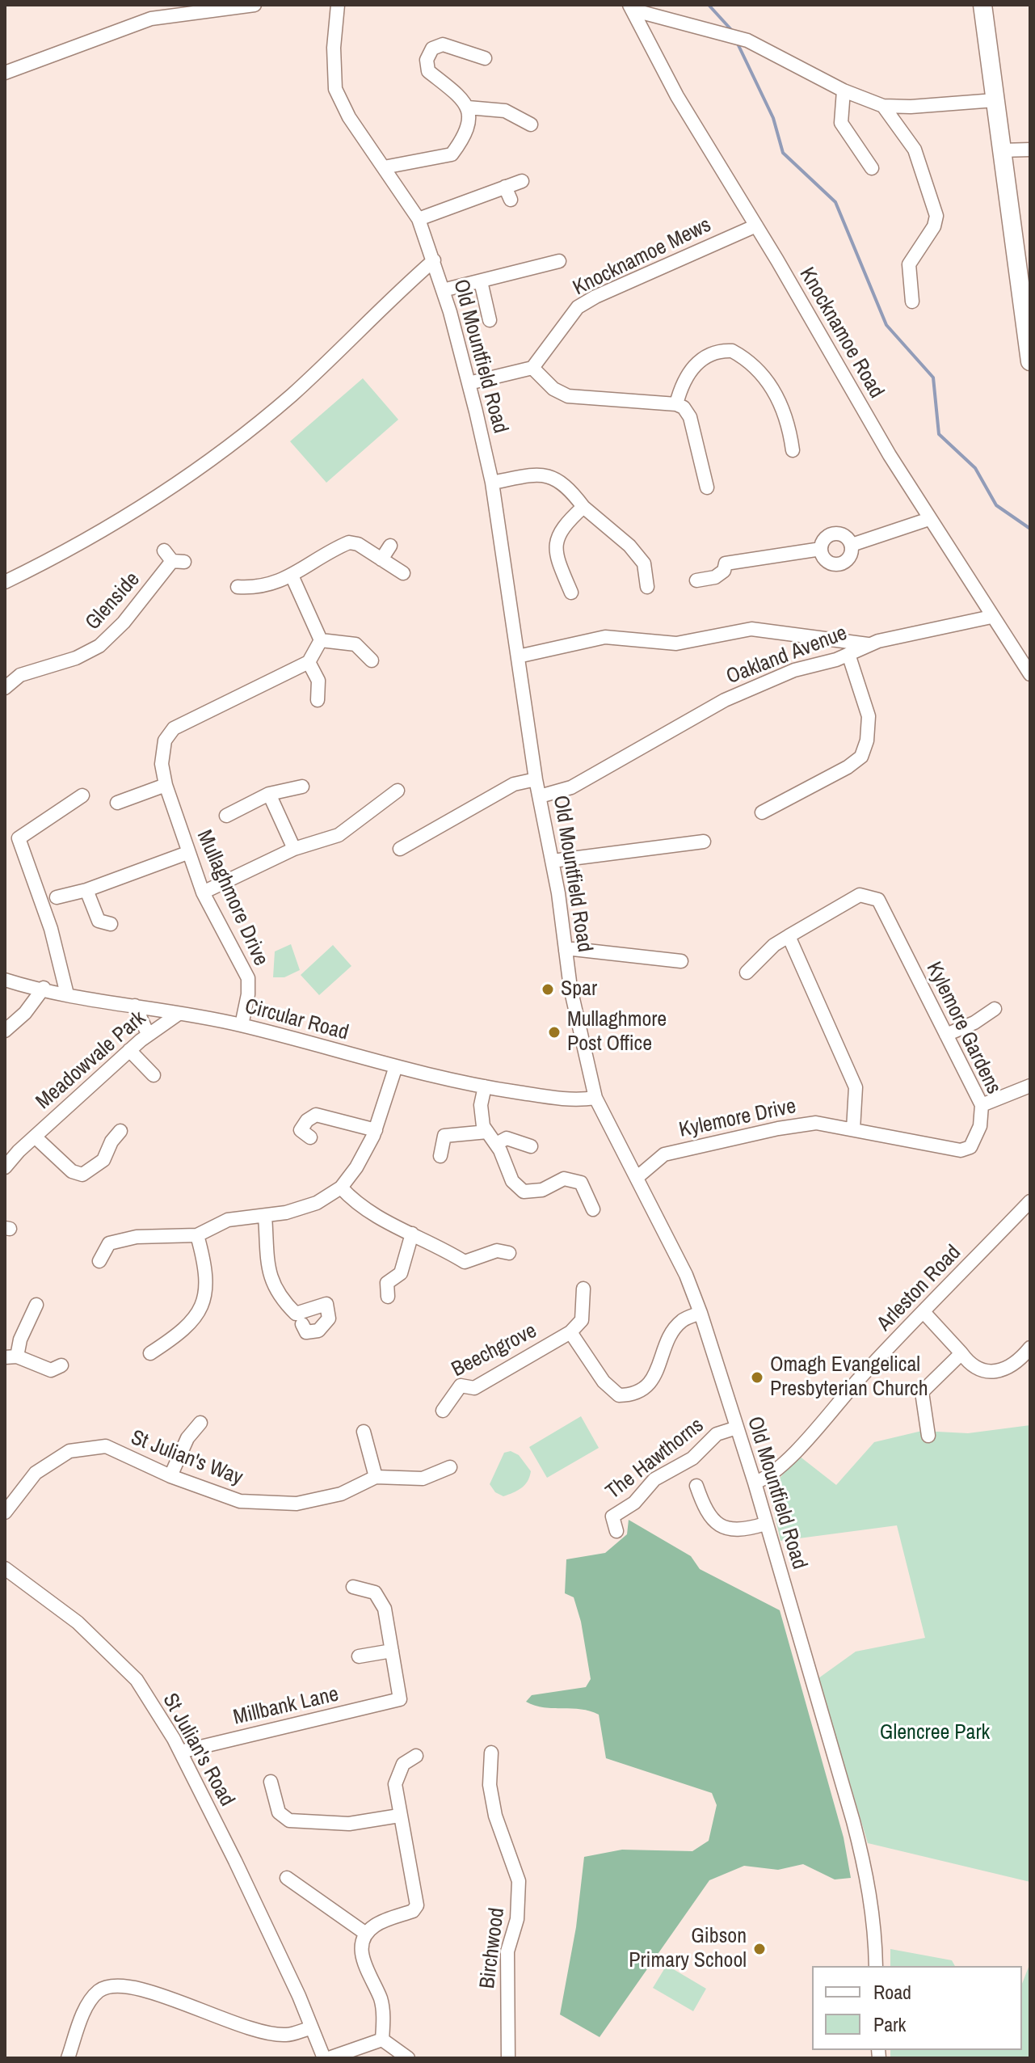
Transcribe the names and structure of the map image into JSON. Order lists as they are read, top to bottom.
{
  "streets": {
    "street": [
      "Knocknamoe Mews",
      "Knocknamoe Road",
      "Old Mountfield Road",
      "Glenside",
      "Oakland Avenue",
      "Mullaghmore Drive",
      "Circular Road",
      "Kylemore Gardens",
      "Meadowvale Park",
      "Kylemore Drive",
      "Arleston Road",
      "Beechgrove",
      "St Julian's Way",
      "The Hawthorns",
      "Millbank Lane",
      "St Julian's Road",
      "Birchwood"
    ]
  },
  "crossings": [
    ["Knocknamoe Mews", "Knocknamoe Road"],
    ["Knocknamoe Road", "Oakland Avenue"],
    ["Old Mountfield Road", "Oakland Avenue"],
    ["Old Mountfield Road", "Circular Road"],
    ["Old Mountfield Road", "Kylemore Drive"],
    ["Old Mountfield Road", "Arleston Road"],
    ["Old Mountfield Road", "Beechgrove"],
    ["Old Mountfield Road", "The Hawthorns"],
    ["Mullaghmore Drive", "Circular Road"],
    ["Circular Road", "Meadowvale Park"],
    ["Kylemore Gardens", "Kylemore Drive"],
    ["Millbank Lane", "St Julian's Road"]
  ],
  "parks": ["Glencree Park"],
  "places": [
    "Spar",
    "Mullaghmore Post Office",
    "Omagh Evangelical Presbyterian Church",
    "Gibson Primary School"
  ],
  "legend": ["Road", "Park"]
}
